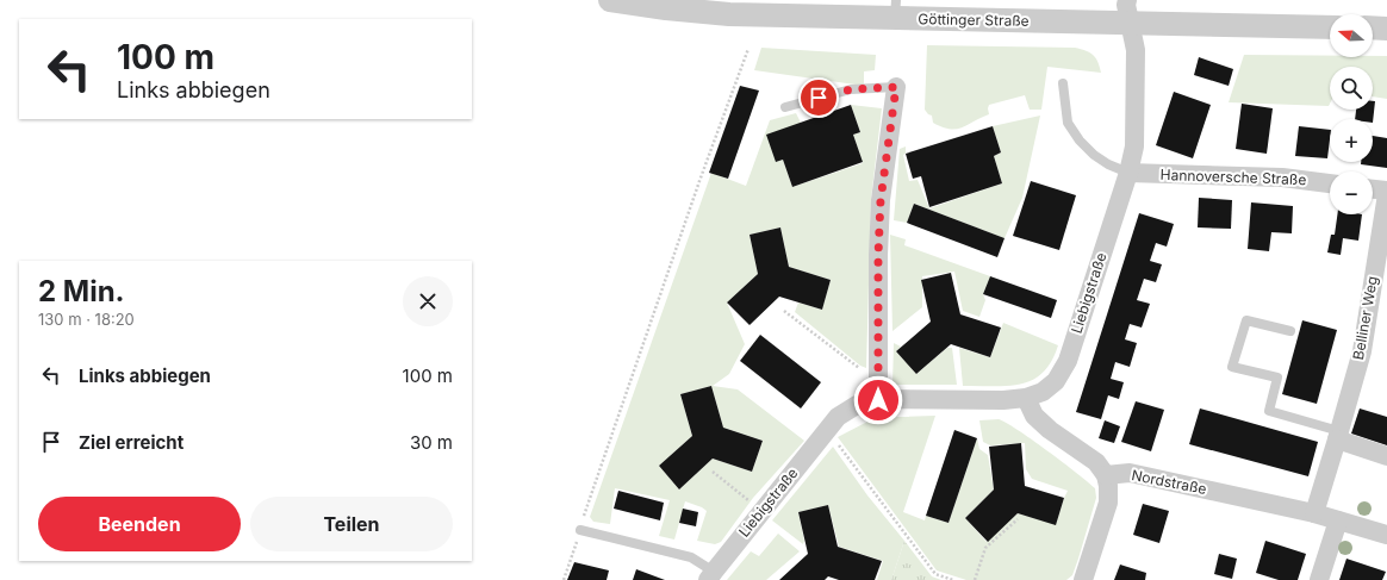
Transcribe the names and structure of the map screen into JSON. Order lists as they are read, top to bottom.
{
  "streets": {
    "street": [
      "Göttinger Straße",
      "Hannoversche Straße",
      "Liebigstraße",
      "Belliner Weg",
      "Nordstraße"
    ]
  },
  "crossings": [
    ["Göttinger Straße", "Liebigstraße"],
    ["Hannoversche Straße", "Liebigstraße"],
    ["Belliner Weg", "Nordstraße"]
  ],
  "north": "left",
  "page": {
    "map_buttons": ["+", "−"],
    "turn": ["100 m", "Links abbiegen"],
    "heading": ["2 Min.", "130 m · 18:20"],
    "list": [
      {
        "name": "Links abbiegen",
        "value": "100 m"
      },
      {
        "name": "Ziel erreicht",
        "value": "30 m"
      }
    ],
    "buttons": ["Beenden", "Teilen"]
  }
}
